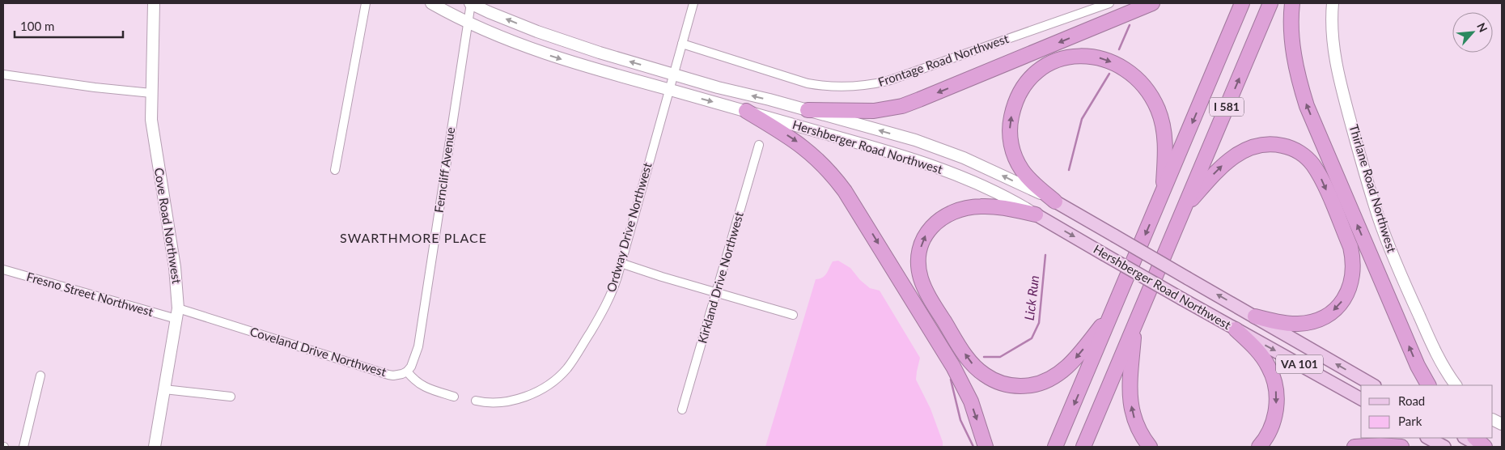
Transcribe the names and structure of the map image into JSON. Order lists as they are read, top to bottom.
{
  "streets": {
    "highway": ["I 581"],
    "main road": [
      "Hershberger Road Northwest",
      "Thirlane Road Northwest",
      "Cove Road Northwest",
      "VA 101"
    ],
    "street": [
      "Frontage Road Northwest",
      "Ferncliff Avenue",
      "Ordway Drive Northwest",
      "Kirkland Drive Northwest",
      "Fresno Street Northwest",
      "Coveland Drive Northwest"
    ]
  },
  "crossings": [
    ["Frontage Road Northwest", "Ordway Drive Northwest"],
    ["Hershberger Road Northwest", "Ferncliff Avenue"],
    ["Hershberger Road Northwest", "Ordway Drive Northwest"],
    ["Ferncliff Avenue", "Coveland Drive Northwest"],
    ["Cove Road Northwest", "Fresno Street Northwest"],
    ["Cove Road Northwest", "Coveland Drive Northwest"],
    ["Fresno Street Northwest", "Coveland Drive Northwest"]
  ],
  "districts": ["SWARTHMORE PLACE"],
  "water": ["Lick Run"],
  "legend": ["Road", "Park"],
  "scale_bar": "100 m",
  "north": "top right"
}
